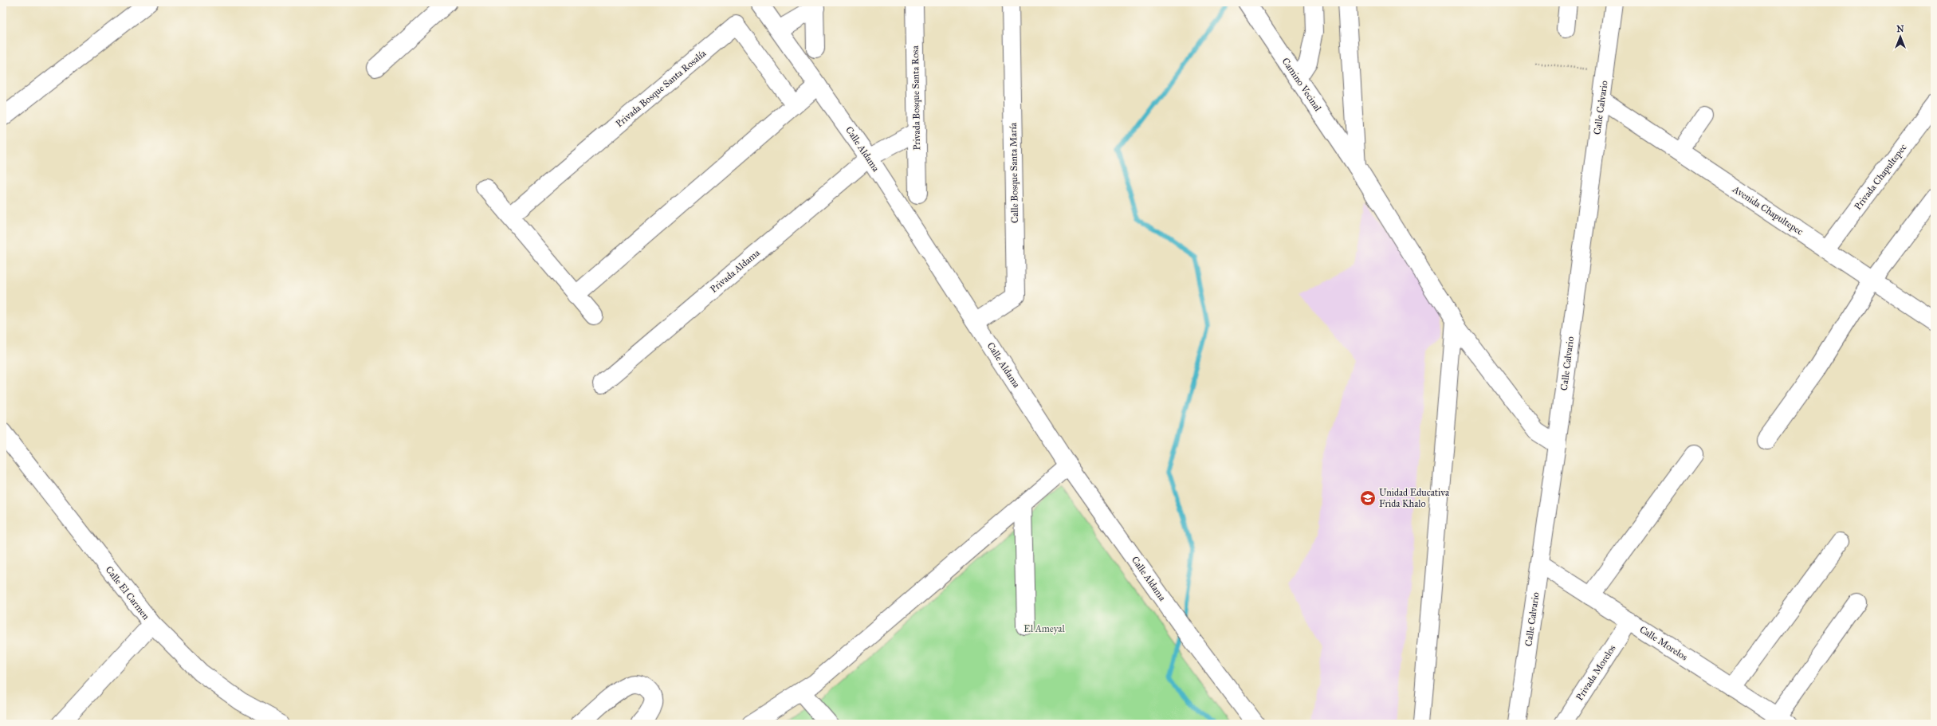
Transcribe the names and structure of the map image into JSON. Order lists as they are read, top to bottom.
{
  "streets": {
    "street": [
      "Camino Vecinal",
      "Privada Bosque Santa Rosalía",
      "Privada Bosque Santa Rosa",
      "Calle Calvario",
      "Calle Aldama",
      "Calle Bosque Santa María",
      "Privada Chapultepec",
      "Avenida Chapultepec",
      "Privada Aldama",
      "Calle El Carmen",
      "Calle Morelos",
      "Privada Morelos"
    ]
  },
  "crossings": [
    ["Camino Vecinal", "Calle Calvario"],
    ["Privada Bosque Santa Rosalía", "Calle Aldama"],
    ["Privada Bosque Santa Rosa", "Privada Aldama"],
    ["Calle Calvario", "Avenida Chapultepec"],
    ["Calle Calvario", "Calle Morelos"],
    ["Calle Aldama", "Calle Bosque Santa María"],
    ["Calle Aldama", "Privada Aldama"],
    ["Privada Chapultepec", "Avenida Chapultepec"],
    ["Calle Morelos", "Privada Morelos"]
  ],
  "parks": ["El Ameyal"],
  "places": {
    "school or university": ["Unidad Educativa Frida Khalo"]
  },
  "north": "top"
}
